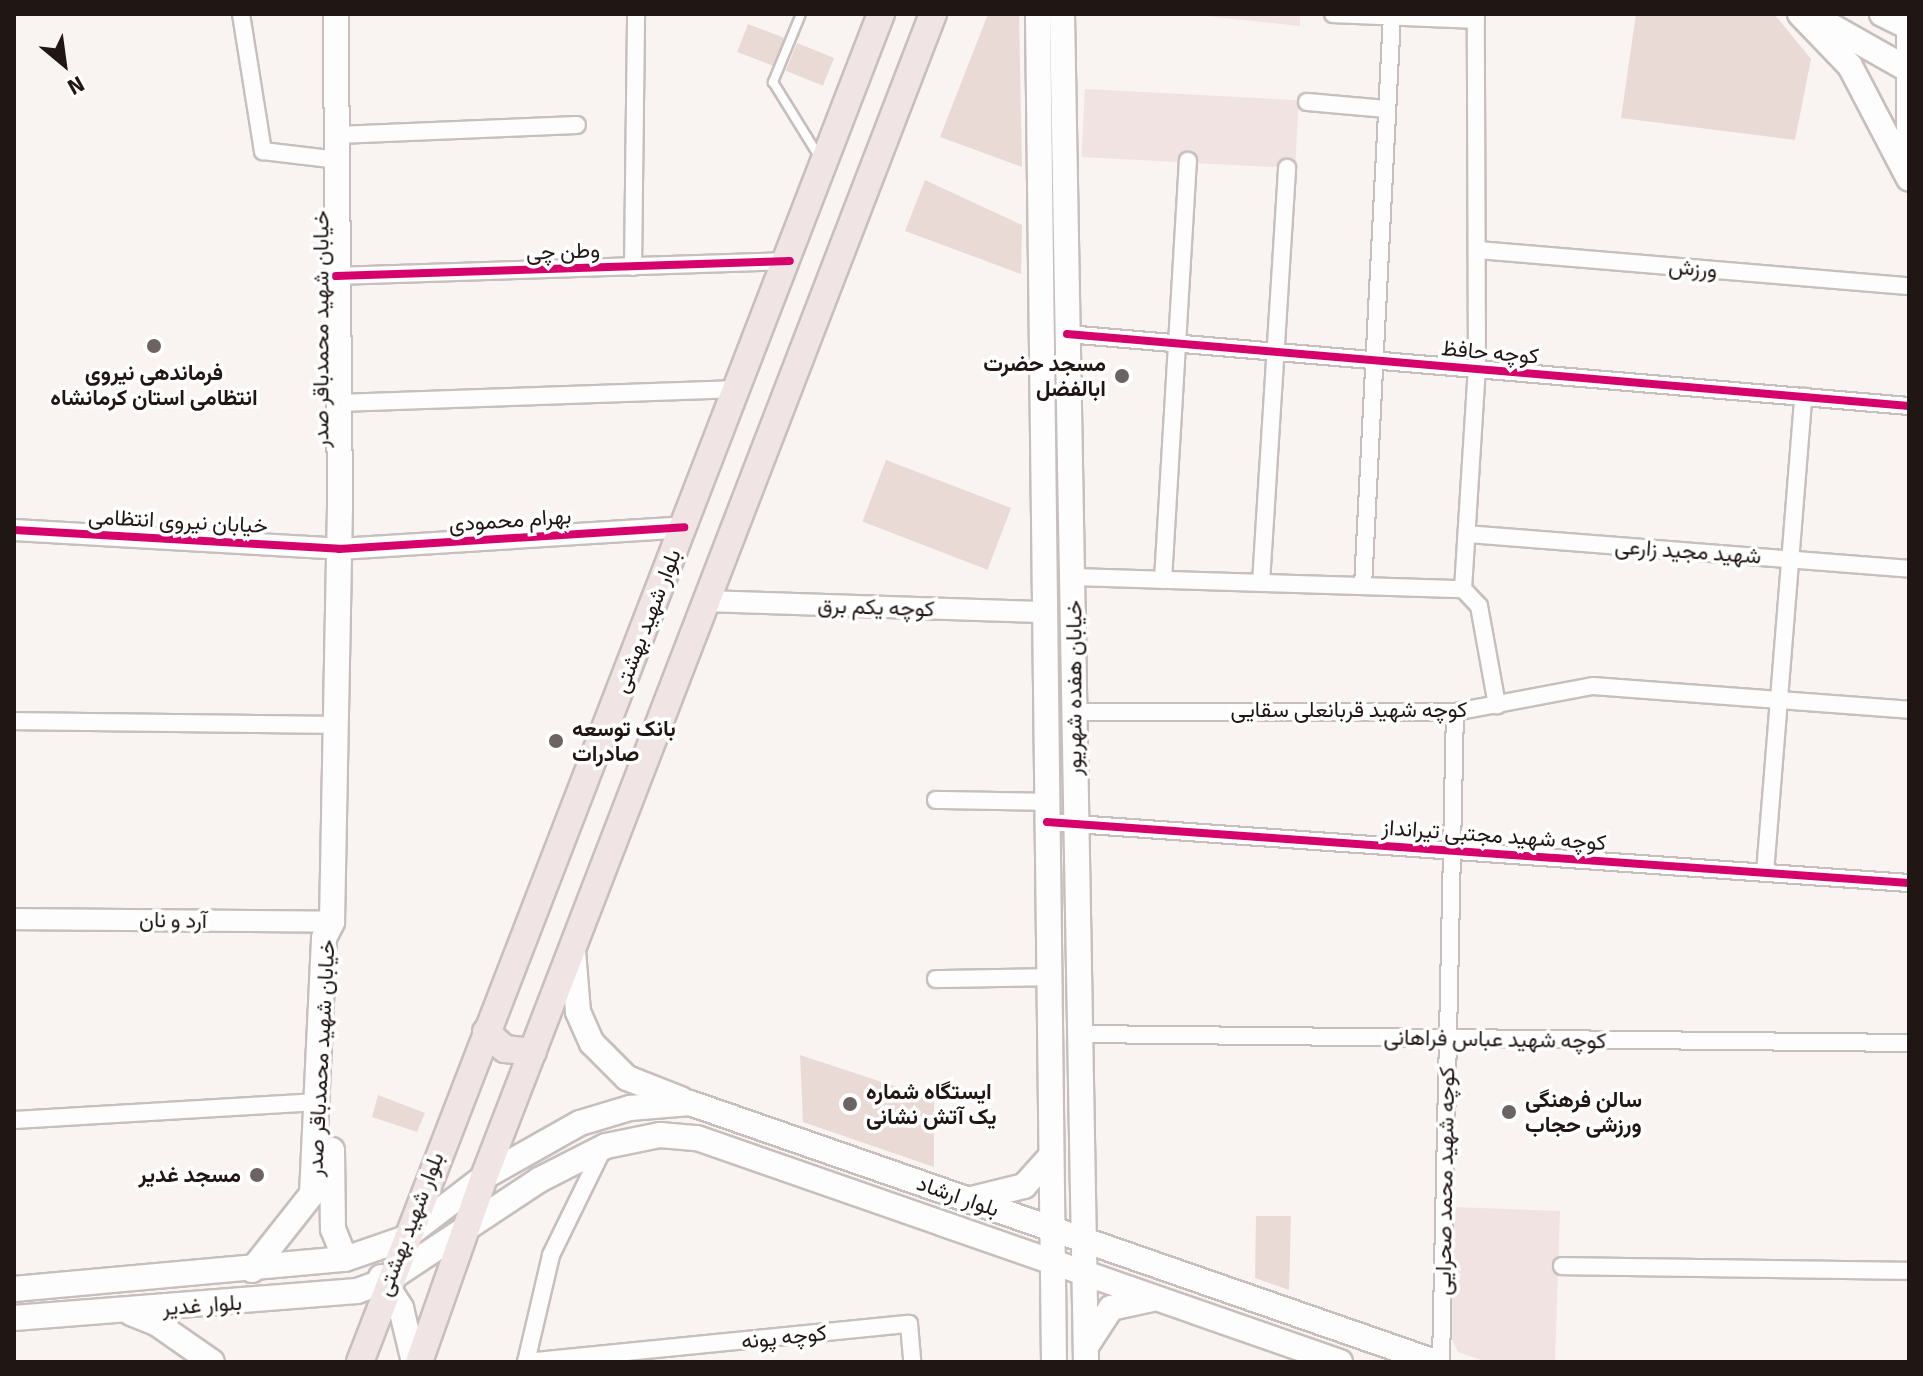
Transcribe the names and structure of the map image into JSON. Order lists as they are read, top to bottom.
{
  "streets": {
    "main road": [
      "خیابان شهید محمدباقر صدر",
      "بلوار شهید بهشتی",
      "خیابان هفده شهریور",
      "بلوار ارشاد",
      "بلوار غدیر"
    ],
    "street": [
      "وطن چی",
      "ورزش",
      "کوچه حافظ",
      "بهرام محمودی",
      "خیابان نیروی انتظامی",
      "شهید مجید زارعی",
      "کوچه یکم برق",
      "کوچه شهید قربانعلی سقایی",
      "کوچه شهید مجتبی تیرانداز",
      "آرد و نان",
      "کوچه شهید عباس فراهانی",
      "کوچه شهید محمد صحرایی",
      "کوچه پونه"
    ]
  },
  "crossings": [
    ["وطن چی", "خیابان شهید محمدباقر صدر"],
    ["وطن چی", "بلوار شهید بهشتی"],
    ["خیابان شهید محمدباقر صدر", "بهرام محمودی"],
    ["خیابان شهید محمدباقر صدر", "خیابان نیروی انتظامی"],
    ["خیابان شهید محمدباقر صدر", "آرد و نان"],
    ["خیابان شهید محمدباقر صدر", "بلوار غدیر"],
    ["کوچه حافظ", "خیابان هفده شهریور"],
    ["بهرام محمودی", "خیابان نیروی انتظامی"],
    ["بهرام محمودی", "بلوار شهید بهشتی"],
    ["کوچه یکم برق", "خیابان هفده شهریور"],
    ["بلوار شهید بهشتی", "بلوار ارشاد"],
    ["بلوار شهید بهشتی", "بلوار غدیر"],
    ["خیابان هفده شهریور", "کوچه شهید قربانعلی سقایی"],
    ["خیابان هفده شهریور", "کوچه شهید مجتبی تیرانداز"],
    ["خیابان هفده شهریور", "کوچه شهید عباس فراهانی"],
    ["خیابان هفده شهریور", "بلوار ارشاد"],
    ["کوچه شهید قربانعلی سقایی", "کوچه شهید محمد صحرایی"],
    ["کوچه شهید مجتبی تیرانداز", "کوچه شهید محمد صحرایی"],
    ["کوچه شهید عباس فراهانی", "کوچه شهید محمد صحرایی"],
    ["کوچه شهید محمد صحرایی", "بلوار ارشاد"],
    ["بلوار ارشاد", "بلوار غدیر"]
  ],
  "places": [
    "فرماندهی نیروی انتظامی استان کرمانشاه",
    "مسجد حضرت ابالفضل",
    "بانک توسعه صادرات",
    "ایستگاه شماره یک آتش نشانی",
    "سالن فرهنگی ورزشی حجاب",
    "مسجد غدیر"
  ],
  "north": "bottom right"
}
